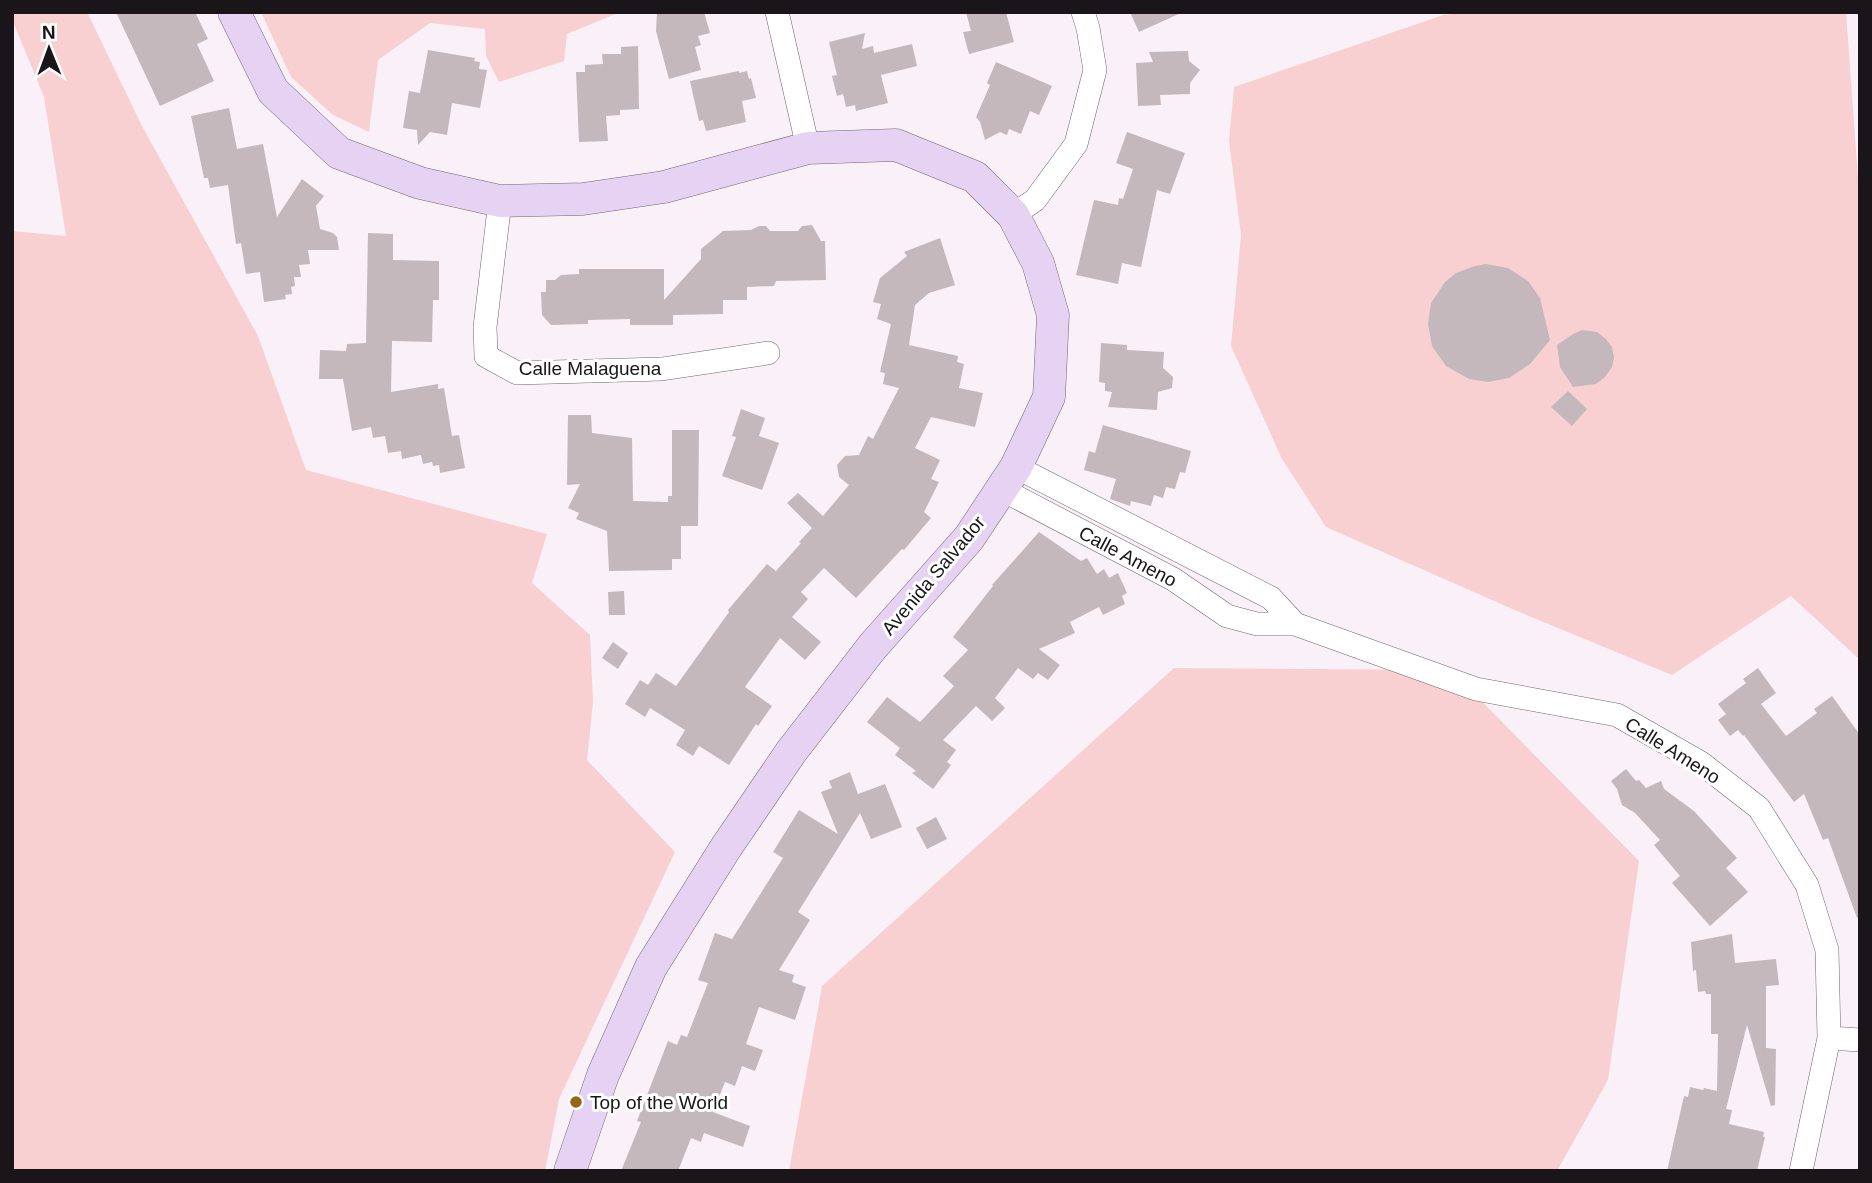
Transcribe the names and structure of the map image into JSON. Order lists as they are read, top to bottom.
{
  "streets": {
    "street": ["Calle Malaguena", "Calle Ameno", "Avenida Salvador"]
  },
  "crossings": [
    ["Calle Malaguena", "Avenida Salvador"],
    ["Calle Ameno", "Avenida Salvador"]
  ],
  "places": ["Top of the World"],
  "north": "top"
}
